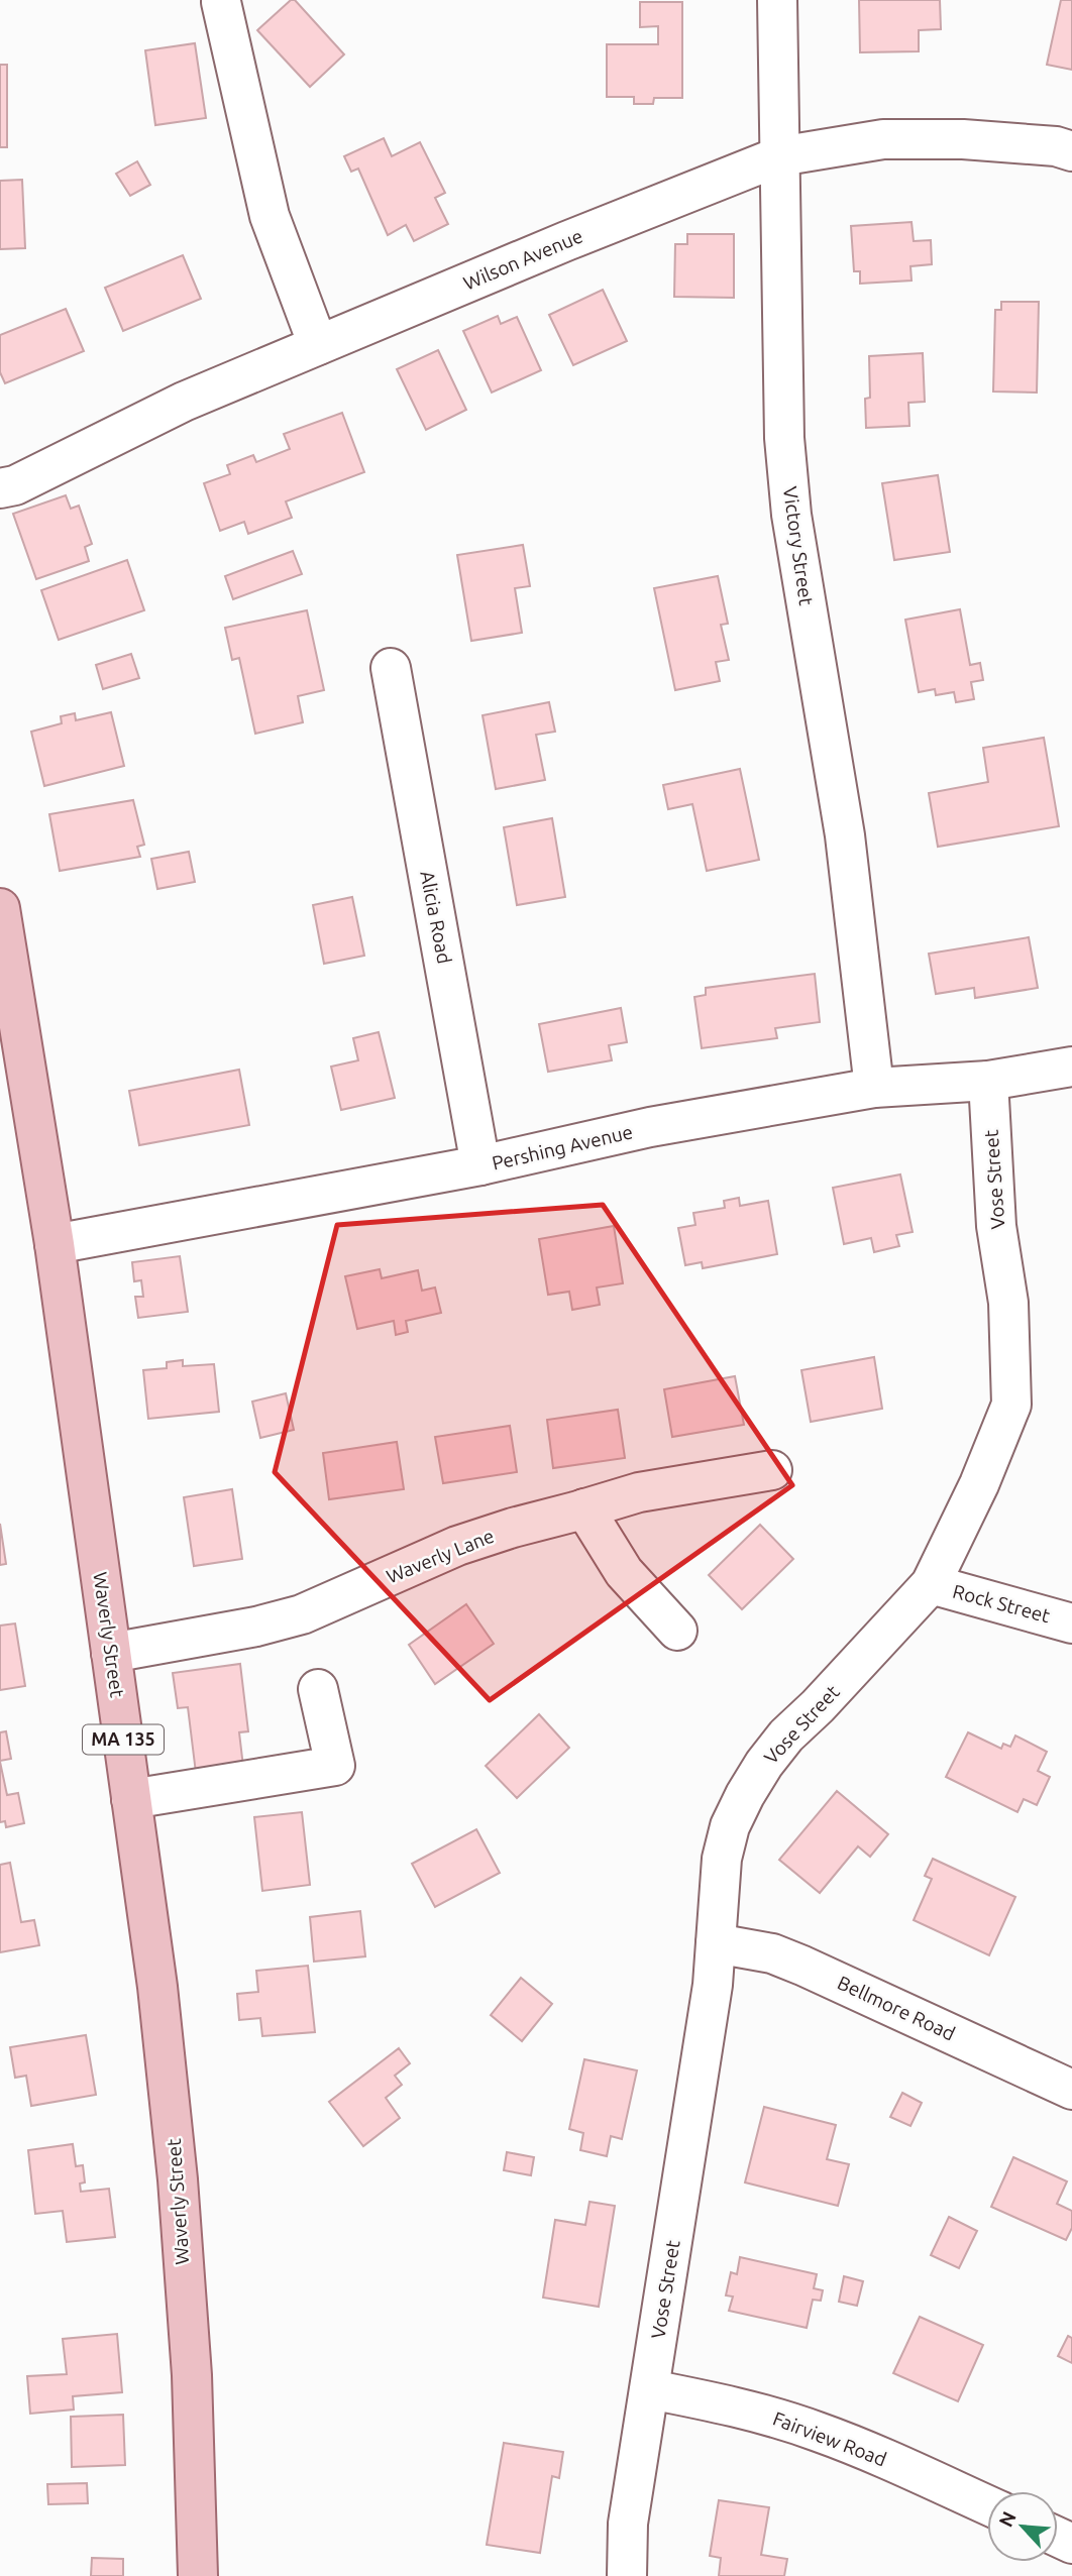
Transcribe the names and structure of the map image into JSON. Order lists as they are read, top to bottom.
{
  "streets": {
    "main road": ["Waverly Street", "MA 135"],
    "street": [
      "Wilson Avenue",
      "Victory Street",
      "Alicia Road",
      "Pershing Avenue",
      "Vose Street",
      "Waverly Lane",
      "Rock Street",
      "Bellmore Road",
      "Fairview Road"
    ]
  },
  "crossings": [
    ["Wilson Avenue", "Victory Street"],
    ["Victory Street", "Pershing Avenue"],
    ["Alicia Road", "Pershing Avenue"],
    ["Pershing Avenue", "Vose Street"],
    ["Pershing Avenue", "Waverly Street"],
    ["Vose Street", "Rock Street"],
    ["Vose Street", "Bellmore Road"],
    ["Vose Street", "Fairview Road"],
    ["Waverly Lane", "Waverly Street"]
  ],
  "north": "top left"
}
